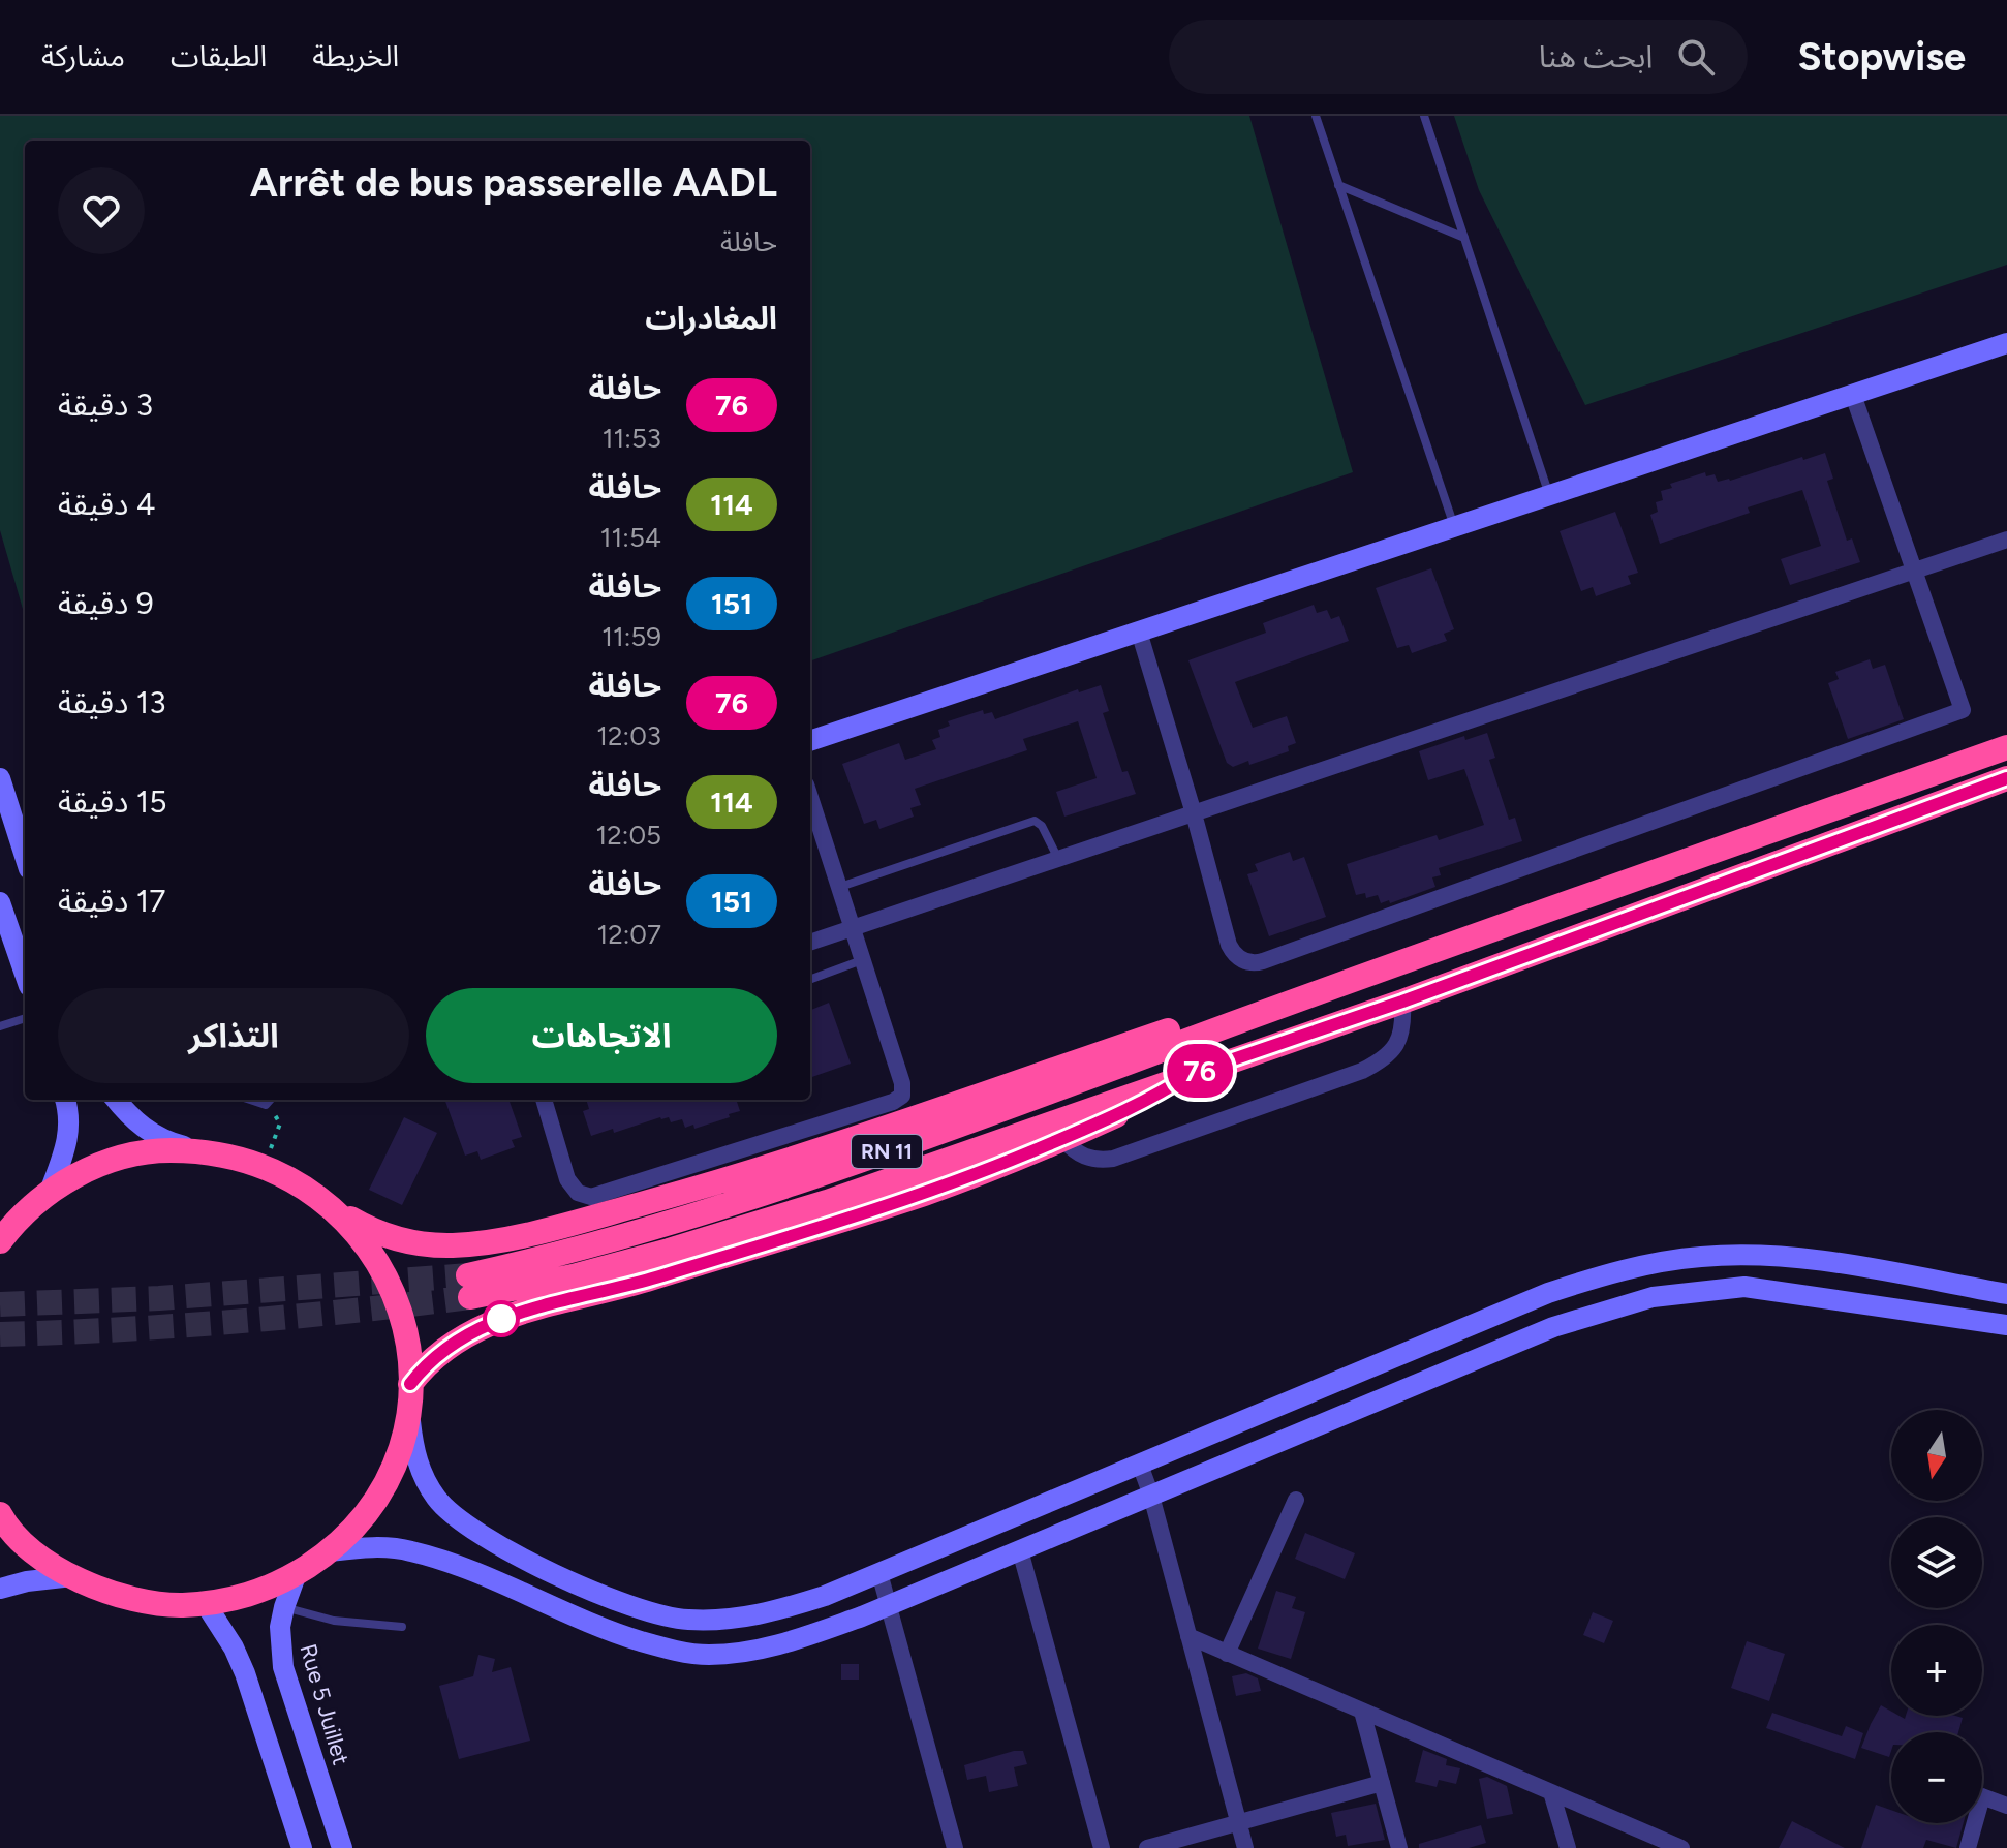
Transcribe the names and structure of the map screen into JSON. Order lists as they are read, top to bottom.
{
  "streets": {
    "highway": ["RN 11"],
    "street": ["Rue 5 Juillet"]
  },
  "lines": ["bus line 76"],
  "north": "bottom",
  "page": {
    "header": "Stopwise",
    "search": "ابحث هنا",
    "nav": ["الخريطة", "الطبقات", "مشاركة"],
    "on_map": "76",
    "heading": [
      ["Arrêt de bus passerelle AADL", "حافلة"],
      "المغادرات"
    ],
    "list": [
      {
        "mark": "76",
        "name": "حافلة",
        "note": "11:53",
        "value": "3 دقيقة"
      },
      {
        "mark": "114",
        "name": "حافلة",
        "note": "11:54",
        "value": "4 دقيقة"
      },
      {
        "mark": "151",
        "name": "حافلة",
        "note": "11:59",
        "value": "9 دقيقة"
      },
      {
        "mark": "76",
        "name": "حافلة",
        "note": "12:03",
        "value": "13 دقيقة"
      },
      {
        "mark": "114",
        "name": "حافلة",
        "note": "12:05",
        "value": "15 دقيقة"
      },
      {
        "mark": "151",
        "name": "حافلة",
        "note": "12:07",
        "value": "17 دقيقة"
      }
    ],
    "buttons": ["الاتجاهات", "التذاكر"],
    "map_buttons": ["+", "−"]
  }
}
